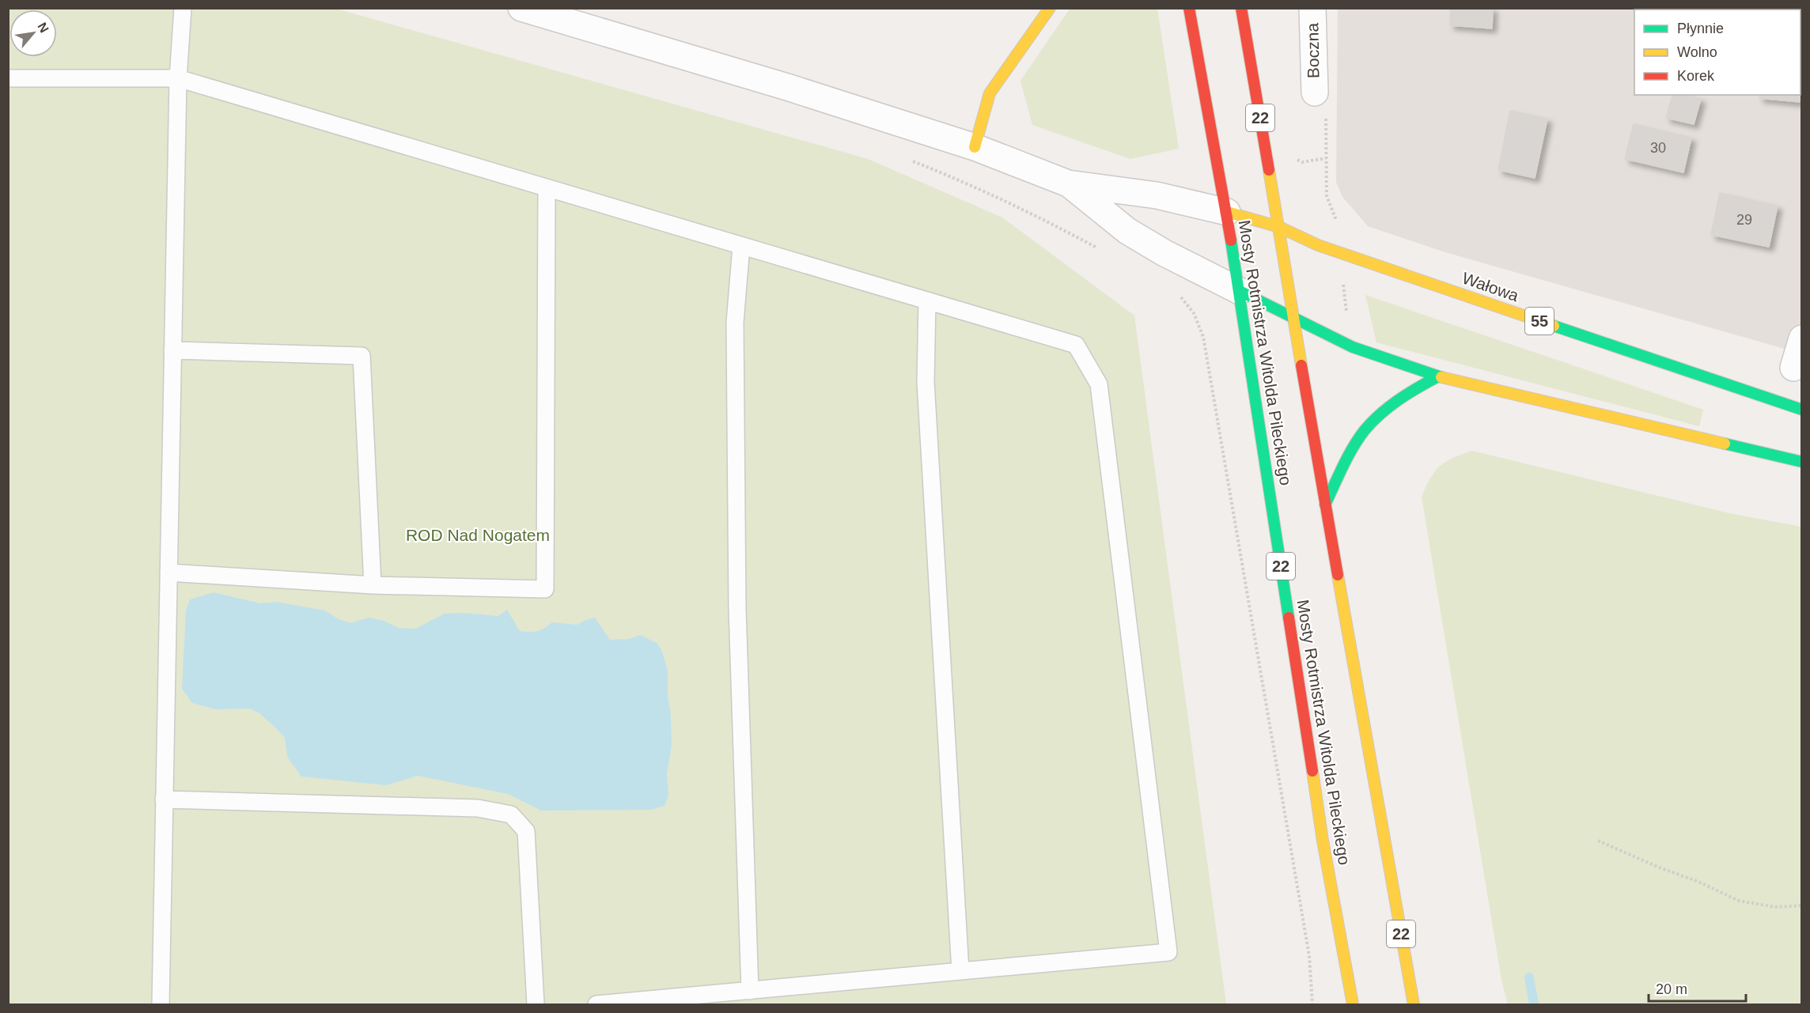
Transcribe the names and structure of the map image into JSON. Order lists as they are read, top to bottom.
{
  "streets": {
    "main road": [
      "22",
      "Wałowa",
      "55",
      "Mosty Rotmistrza Witolda Pileckiego"
    ],
    "street": ["Boczna"]
  },
  "crossings": [
    ["22", "Wałowa"],
    ["22", "55"],
    ["22", "Mosty Rotmistrza Witolda Pileckiego"],
    ["Wałowa", "55"],
    ["55", "Mosty Rotmistrza Witolda Pileckiego"]
  ],
  "parks": ["ROD Nad Nogatem"],
  "house_numbers": ["30", "29"],
  "legend": ["Płynnie", "Wolno", "Korek"],
  "scale_bar": "20 m",
  "north": "top right"
}
